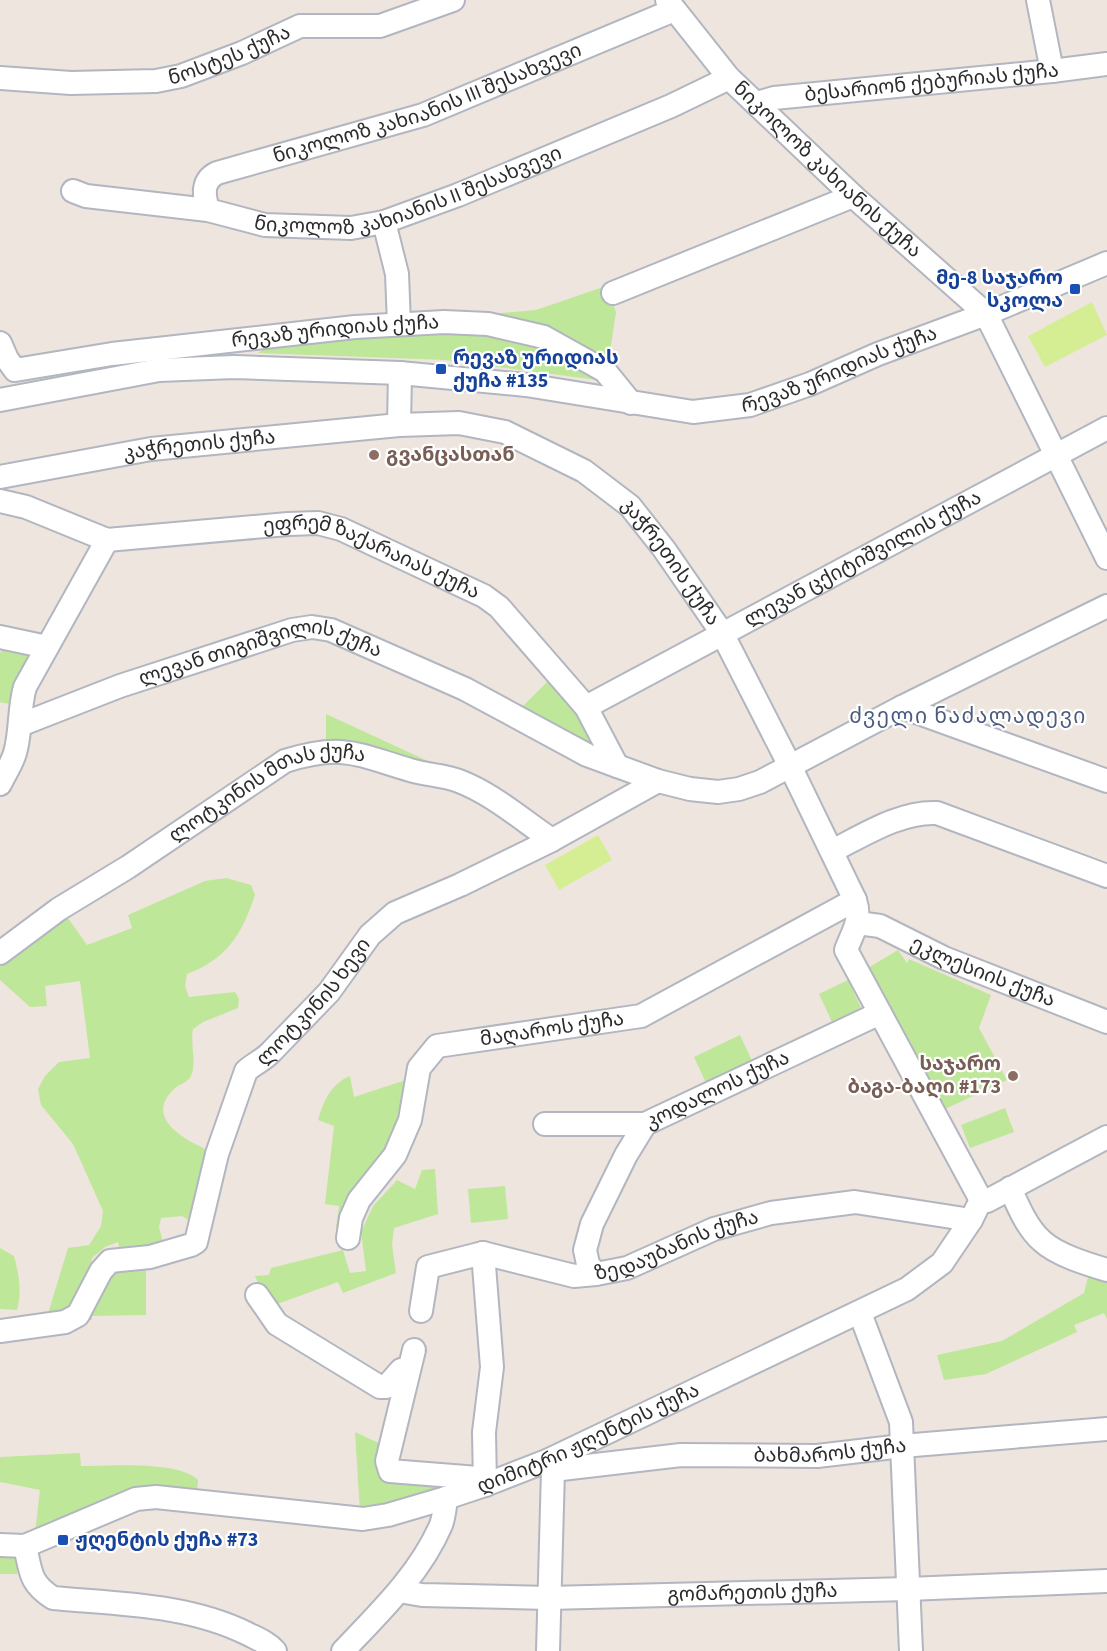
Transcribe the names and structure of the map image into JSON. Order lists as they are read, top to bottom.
{
  "streets": {
    "street": [
      "ნოსტეს ქუჩა",
      "ბესარიონ ქებურიას ქუჩა",
      "ნიკოლოზ კახიანის III შესახვევი",
      "ნიკოლოზ კახიანის ქუჩა",
      "ნიკოლოზ კახიანის II შესახვევი",
      "რევაზ ურიდიას ქუჩა",
      "კაჭრეთის ქუჩა",
      "ლევან ცქიტიშვილის ქუჩა",
      "ეფრემ ზაქარაიას ქუჩა",
      "ლევან თიგიშვილის ქუჩა",
      "ლოტკინის მთას ქუჩა",
      "ეკლესიის ქუჩა",
      "ლოტკინის ხევი",
      "მაღაროს ქუჩა",
      "კოდალოს ქუჩა",
      "ზედაუბანის ქუჩა",
      "დიმიტრი ჟღენტის ქუჩა",
      "ბახმაროს ქუჩა",
      "გომარეთის ქუჩა"
    ]
  },
  "crossings": [
    ["ბესარიონ ქებურიას ქუჩა", "ნიკოლოზ კახიანის ქუჩა"],
    ["ნიკოლოზ კახიანის III შესახვევი", "ნიკოლოზ კახიანის ქუჩა"],
    ["ნიკოლოზ კახიანის III შესახვევი", "ნიკოლოზ კახიანის II შესახვევი"],
    ["ნიკოლოზ კახიანის ქუჩა", "ნიკოლოზ კახიანის II შესახვევი"],
    ["ნიკოლოზ კახიანის ქუჩა", "რევაზ ურიდიას ქუჩა"],
    ["ნიკოლოზ კახიანის ქუჩა", "ლევან ცქიტიშვილის ქუჩა"],
    ["კაჭრეთის ქუჩა", "ლევან ცქიტიშვილის ქუჩა"],
    ["კაჭრეთის ქუჩა", "ეკლესიის ქუჩა"],
    ["კაჭრეთის ქუჩა", "მაღაროს ქუჩა"],
    ["ლევან ცქიტიშვილის ქუჩა", "ეფრემ ზაქარაიას ქუჩა"],
    ["ეფრემ ზაქარაიას ქუჩა", "ლევან თიგიშვილის ქუჩა"],
    ["ლოტკინის მთას ქუჩა", "ლოტკინის ხევი"],
    ["ზედაუბანის ქუჩა", "დიმიტრი ჟღენტის ქუჩა"],
    ["დიმიტრი ჟღენტის ქუჩა", "ბახმაროს ქუჩა"]
  ],
  "districts": ["ძველი ნაძალადევი"],
  "places": {
    "transit": ["მე-8 საჯარო სკოლა", "რევაზ ურიდიას ქუჩა #135", "ჟღენტის ქუჩა #73"],
    "other": ["გვანცასთან", "საჯარო ბაგა-ბაღი #173"]
  }
}
